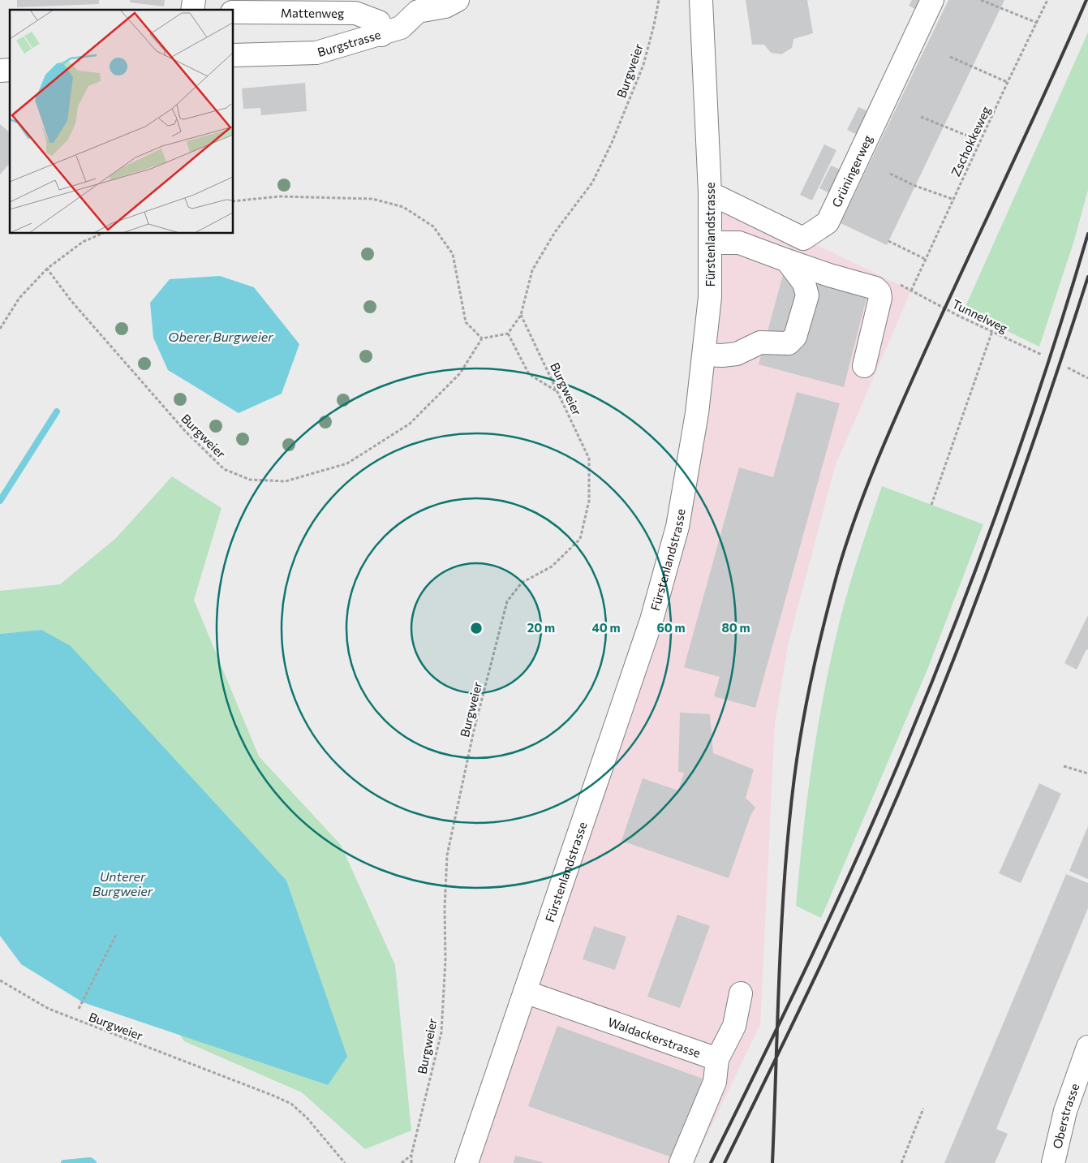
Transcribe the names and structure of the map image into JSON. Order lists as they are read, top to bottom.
{
  "streets": {
    "main road": [
      "Mattenweg",
      "Burgstrasse",
      "Grüningerweg",
      "Fürstenlandstrasse",
      "Waldackerstrasse",
      "Oberstrasse"
    ],
    "path": ["Burgweier", "Zschokkeweg", "Tunnelweg"]
  },
  "crossings": [
    ["Mattenweg", "Burgstrasse"],
    ["Zschokkeweg", "Tunnelweg"],
    ["Grüningerweg", "Fürstenlandstrasse"],
    ["Fürstenlandstrasse", "Waldackerstrasse"]
  ],
  "water": ["Oberer Burgweier", "Unterer Burgweier"],
  "rings": [
    "20 m",
    "40 m",
    "60 m",
    "80 m"
  ]
}
